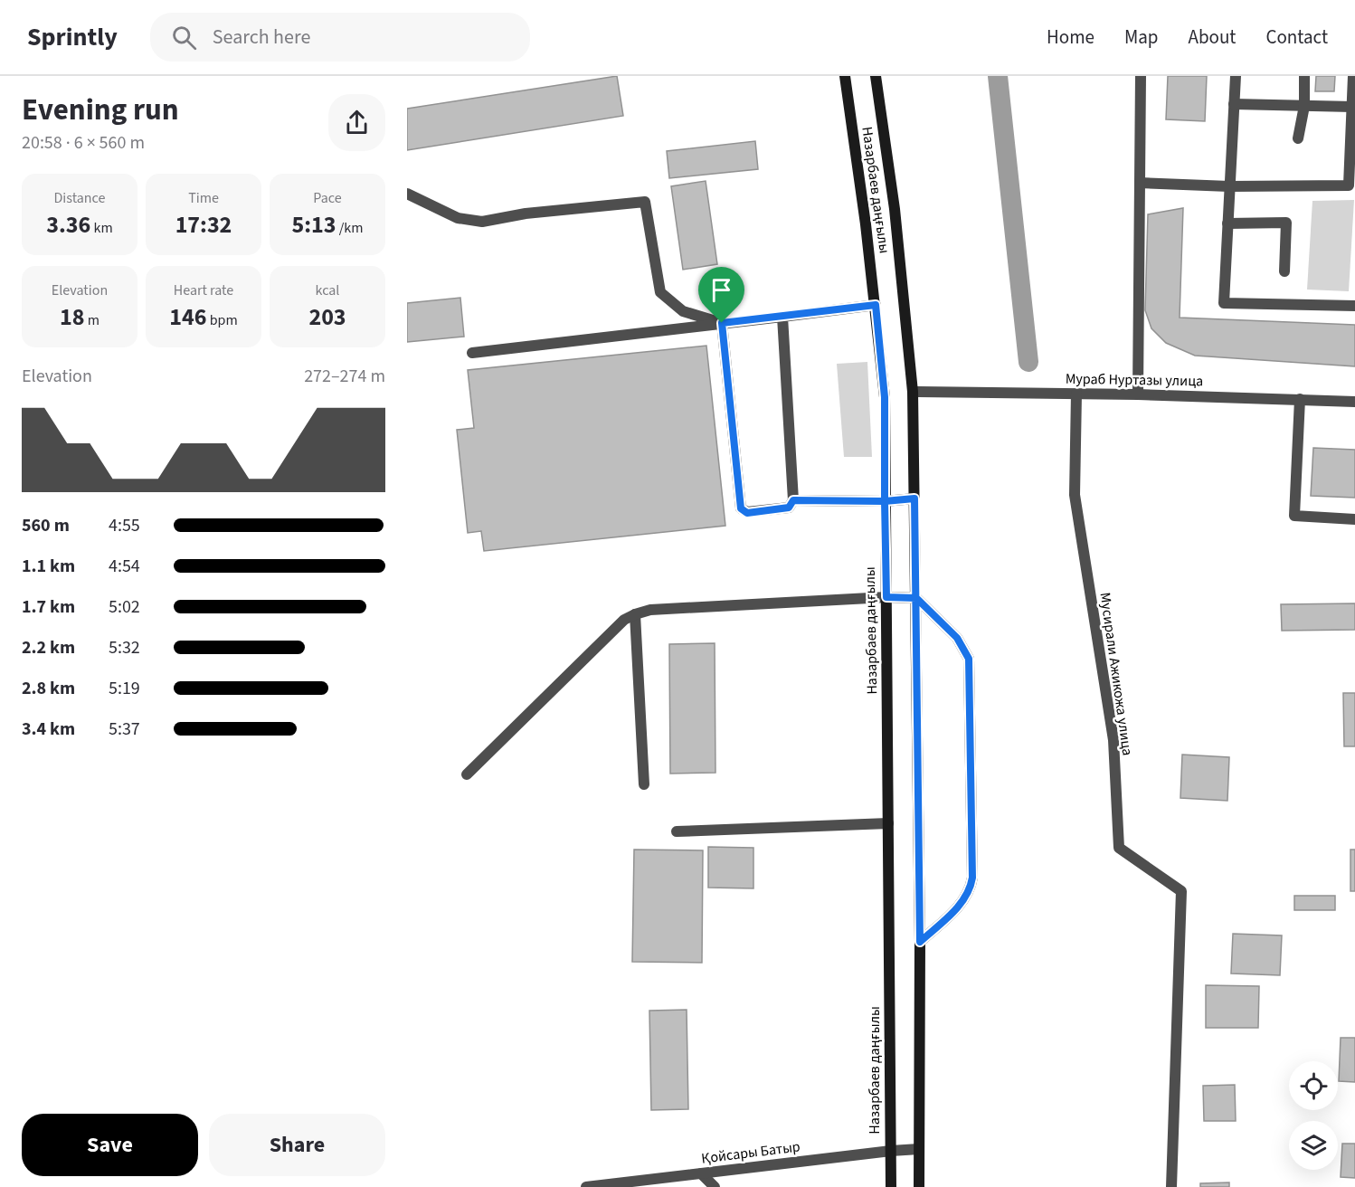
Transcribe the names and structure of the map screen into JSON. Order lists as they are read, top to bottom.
{
  "streets": {
    "main road": ["Назарбаев даңғылы"],
    "street": ["Мураб Нуртазы улица", "Мусирали Ажикожа улица", "Қойсары Батыр"]
  },
  "crossings": [
    ["Назарбаев даңғылы", "Мураб Нуртазы улица"],
    ["Назарбаев даңғылы", "Қойсары Батыр"],
    ["Мураб Нуртазы улица", "Мусирали Ажикожа улица"]
  ],
  "page": {
    "header": "Sprintly",
    "search": "Search here",
    "nav": [
      "Home",
      "Map",
      "About",
      "Contact"
    ],
    "heading": ["Evening run", "20:58 · 6 × 560 m"],
    "stats": [
      ["Distance", "3.36 km"],
      ["Time", "17:32"],
      ["Pace", "5:13 /km"],
      ["Elevation", "18 m"],
      ["Heart rate", "146 bpm"],
      ["kcal", "203"]
    ],
    "chart": ["Elevation", "272–274 m"],
    "list": [
      {
        "name": "560 m",
        "note": "4:55"
      },
      {
        "name": "1.1 km",
        "note": "4:54"
      },
      {
        "name": "1.7 km",
        "note": "5:02"
      },
      {
        "name": "2.2 km",
        "note": "5:32"
      },
      {
        "name": "2.8 km",
        "note": "5:19"
      },
      {
        "name": "3.4 km",
        "note": "5:37"
      }
    ],
    "buttons": ["Save", "Share"]
  }
}
